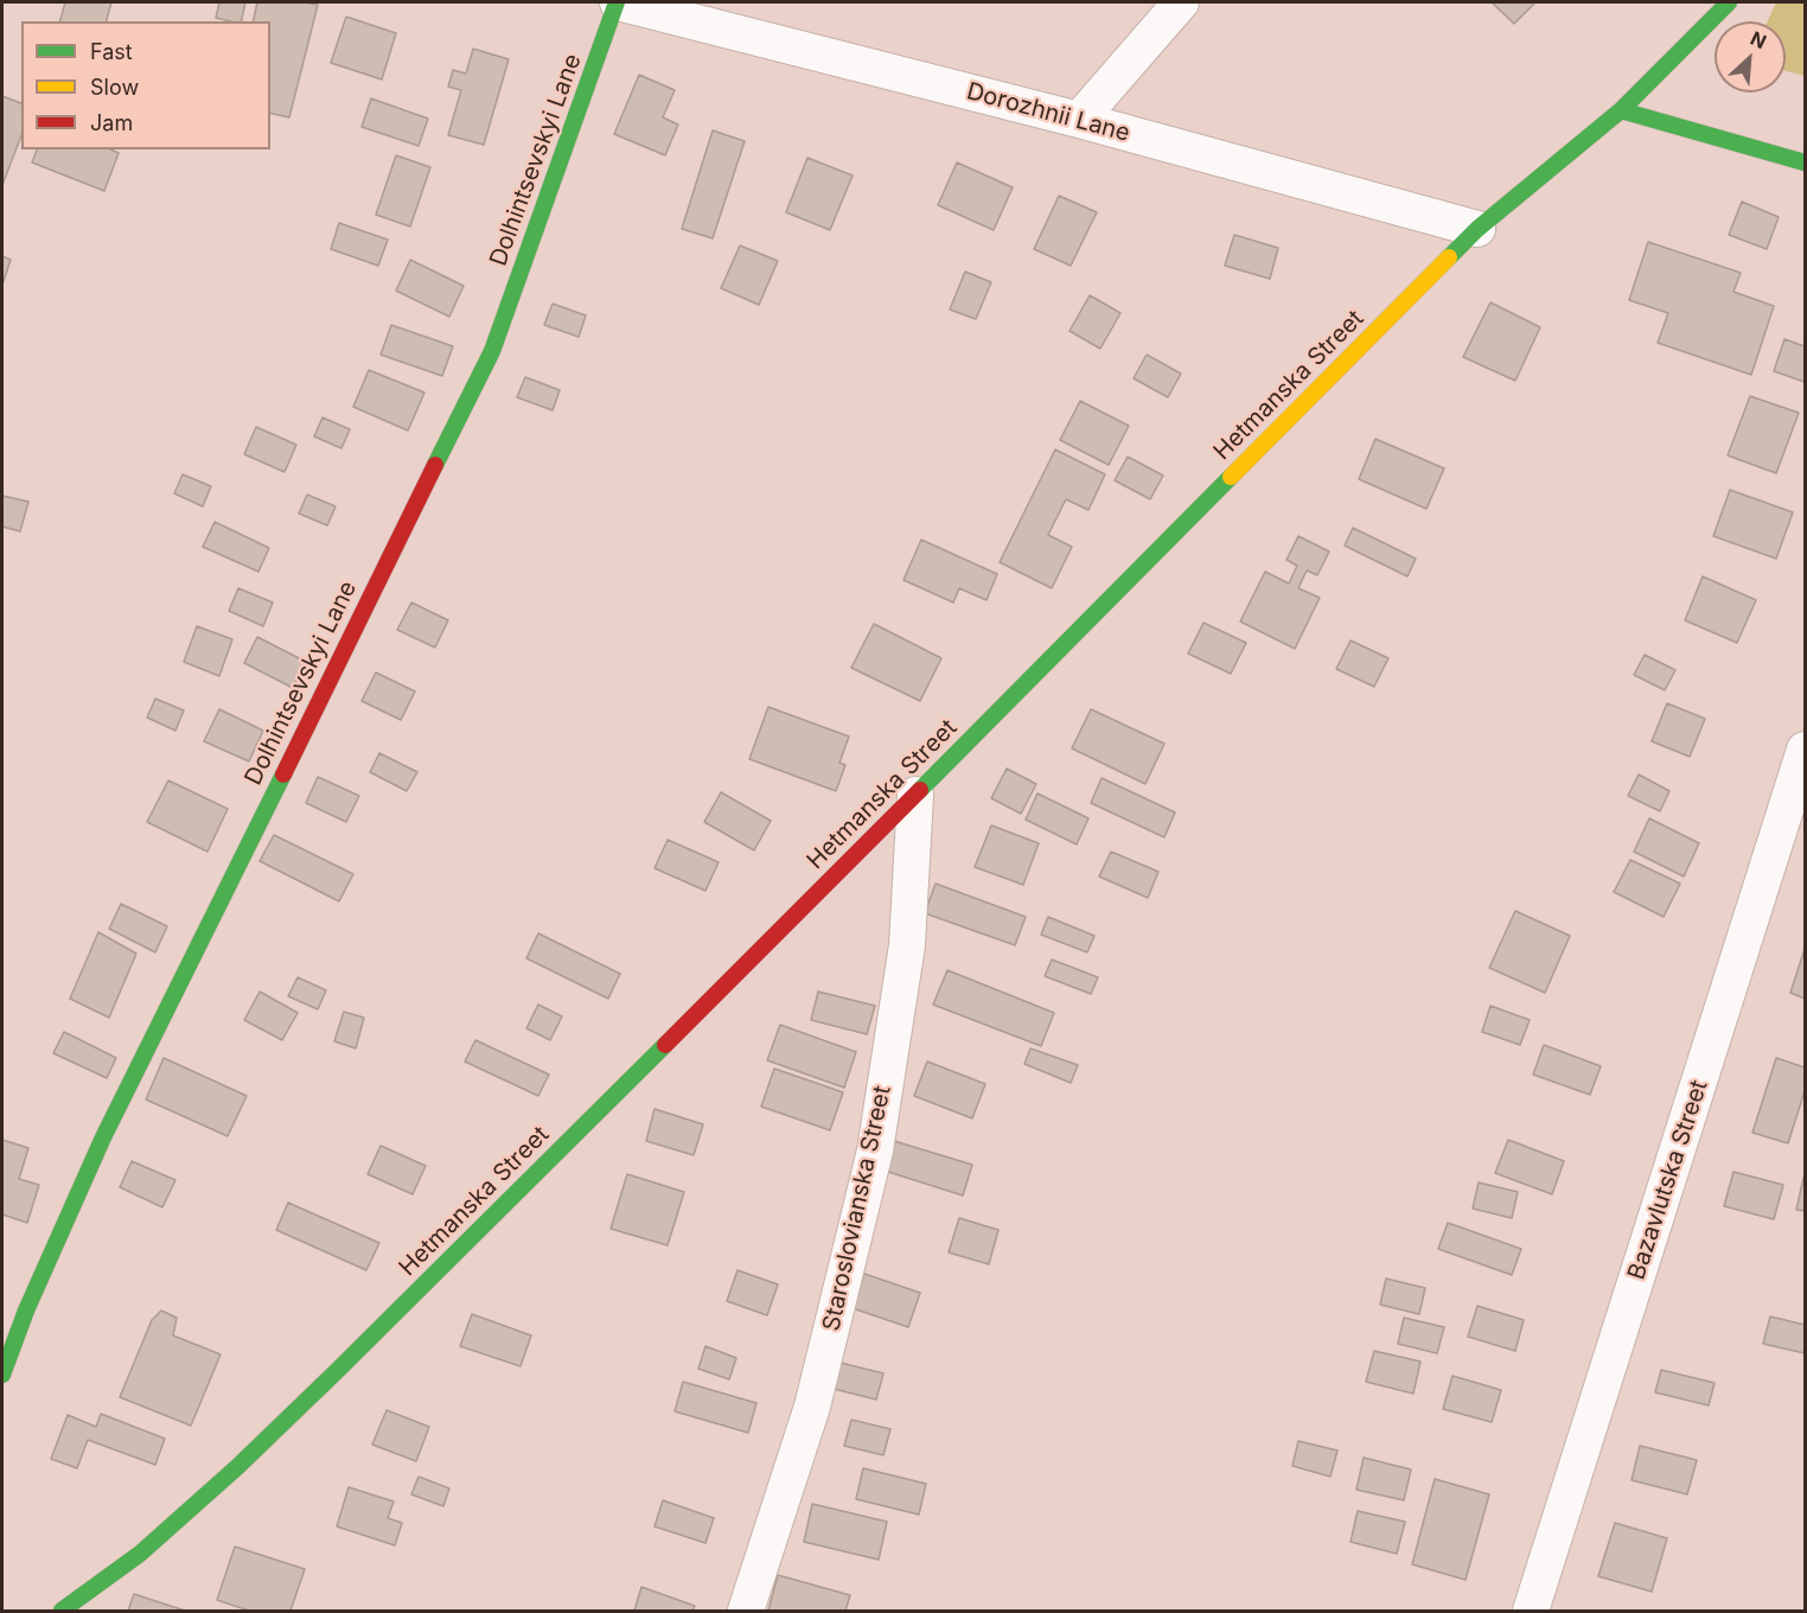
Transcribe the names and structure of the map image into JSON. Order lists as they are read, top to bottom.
{
  "streets": {
    "street": [
      "Dorozhnii Lane",
      "Dolhintsevskyi Lane",
      "Hetmanska Street",
      "Bazavlutska Street",
      "Staroslovianska Street"
    ]
  },
  "crossings": [
    ["Dorozhnii Lane", "Dolhintsevskyi Lane"],
    ["Dorozhnii Lane", "Hetmanska Street"],
    ["Hetmanska Street", "Staroslovianska Street"]
  ],
  "legend": ["Fast", "Slow", "Jam"],
  "north": "top right"
}
